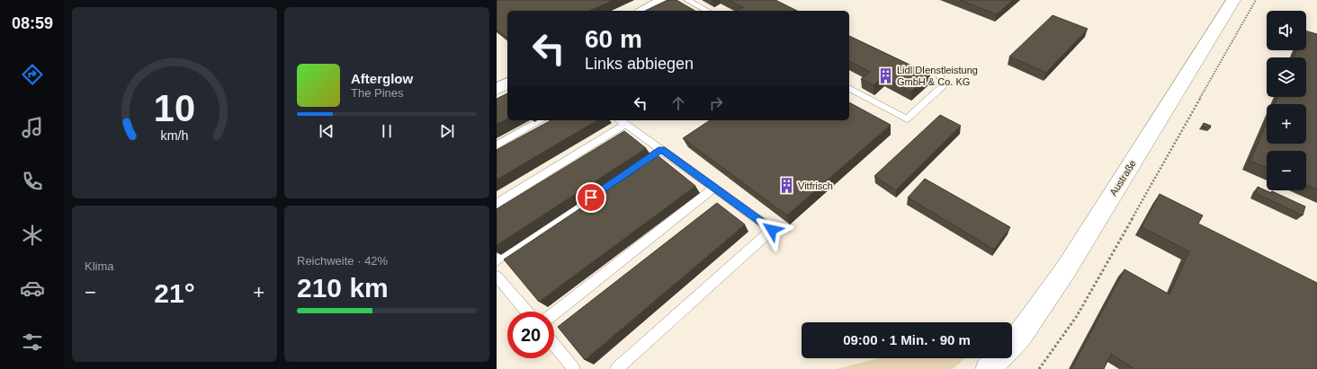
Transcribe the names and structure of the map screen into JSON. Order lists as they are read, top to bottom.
{
  "streets": {
    "main road": ["Austraße"]
  },
  "places": {
    "building": ["Lidl DIenstleistung GmbH & Co. KG", "Vitfrisch"]
  },
  "page": {
    "tabs": "08:59",
    "map_buttons": ["+", "−"],
    "turn": ["60 m", "Links abbiegen"],
    "song": ["Afterglow", "The Pines"],
    "tile": [
      "Klima",
      ["Reichweite · 42%", "210 km"]
    ],
    "heat": ["−", "21°", "+"],
    "limit": "20",
    "trip": "09:00 · 1 Min. · 90 m",
    "gauge": ["10", "km/h"]
  }
}
